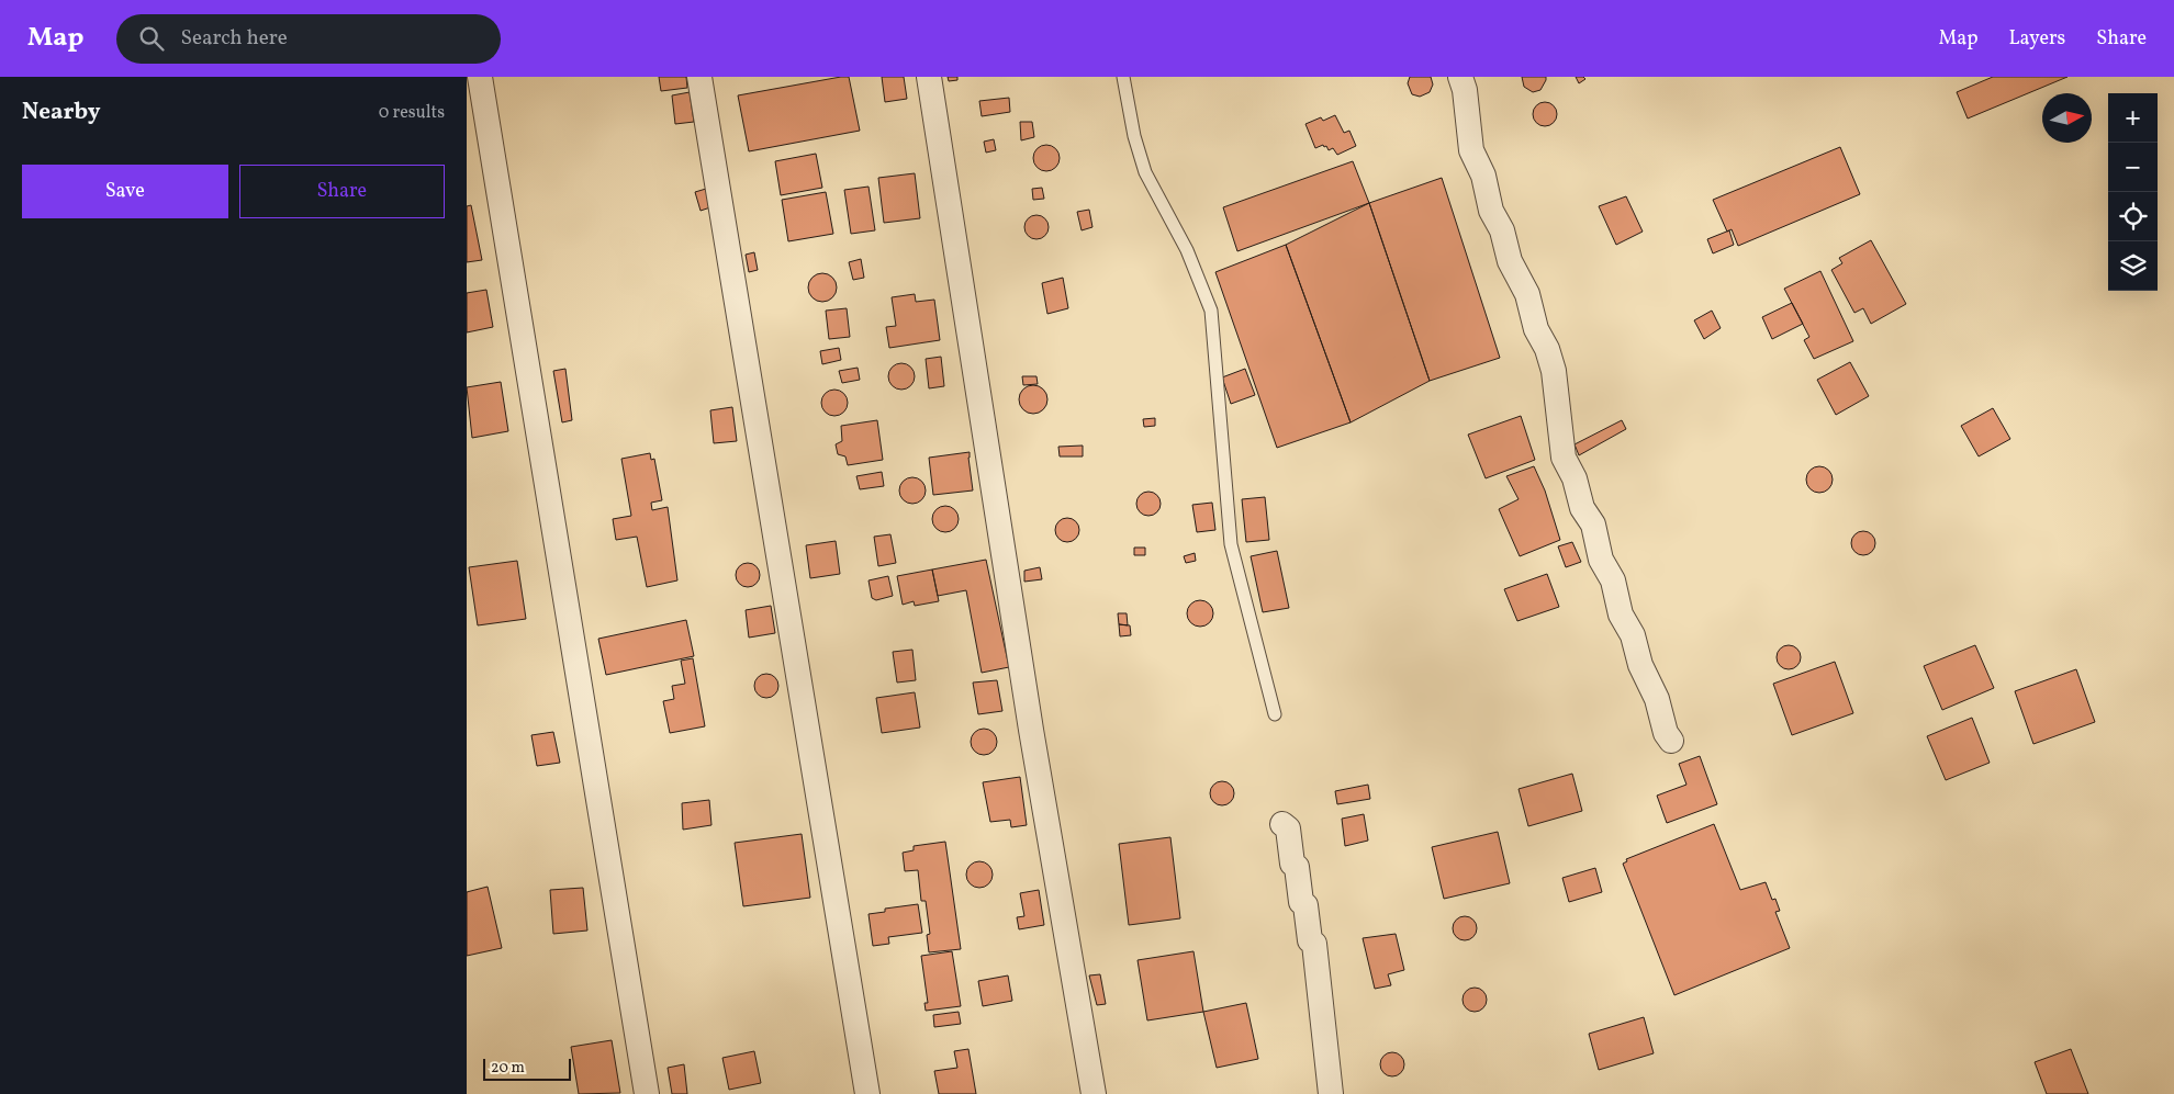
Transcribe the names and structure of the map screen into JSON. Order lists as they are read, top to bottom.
{
  "scale_bar": "20 m",
  "north": "right",
  "page": {
    "header": "Map",
    "search": "Search here",
    "nav": ["Map", "Layers", "Share"],
    "heading": ["Nearby", "0 results"],
    "map_buttons": ["+", "−"],
    "buttons": ["Save", "Share"],
    "scale": "20 m"
  }
}
